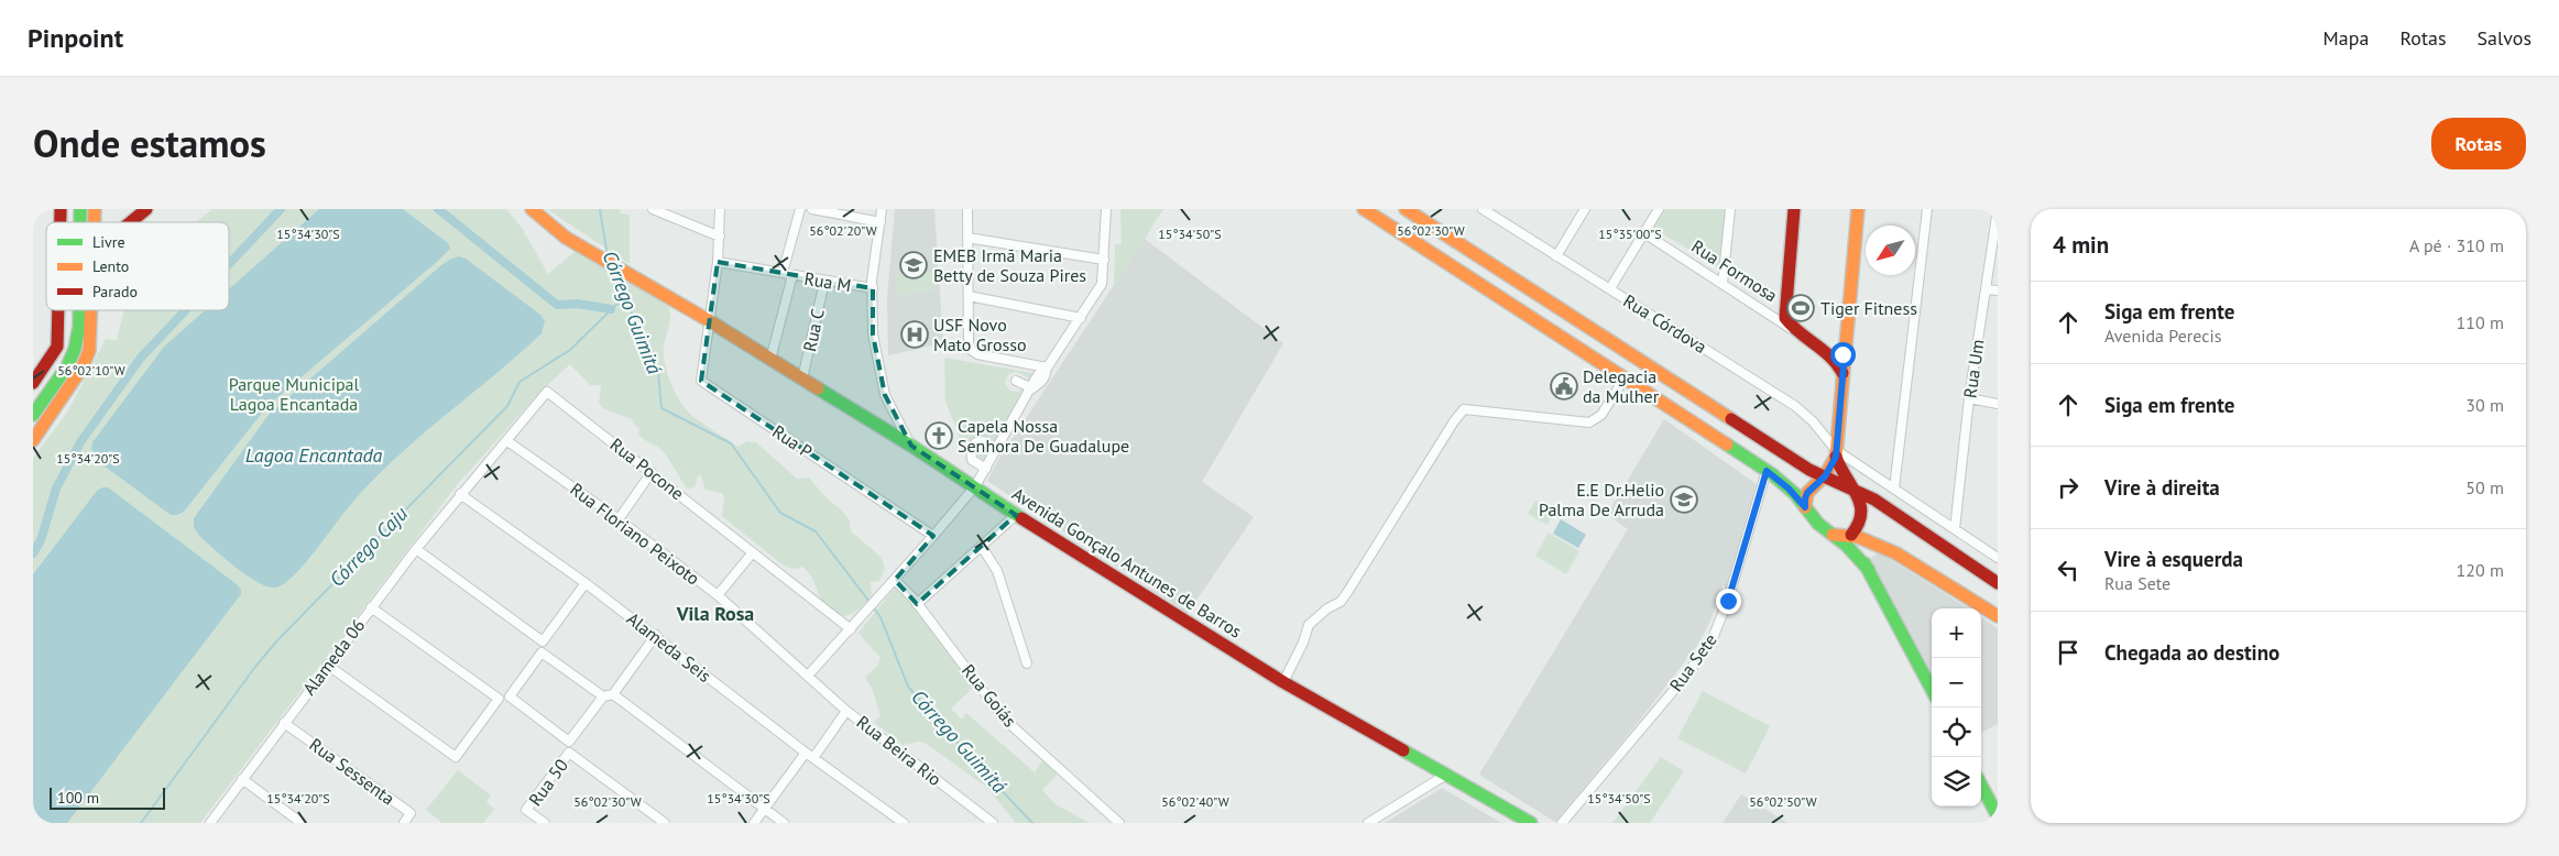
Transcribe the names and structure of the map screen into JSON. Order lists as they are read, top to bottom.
{
  "streets": {
    "main road": ["Rua Formosa", "Avenida Gonçalo Antunes de Barros"],
    "street": [
      "Rua M",
      "Rua Córdova",
      "Rua C",
      "Rua Um",
      "Rua P",
      "Rua Pocone",
      "Rua Floriano Peixoto",
      "Alameda Seis",
      "Alameda 06",
      "Rua Sete",
      "Rua Goiás",
      "Rua Beira Rio",
      "Rua Sessenta",
      "Rua 50"
    ]
  },
  "crossings": [
    ["Rua M", "Rua C"],
    ["Rua Córdova", "Rua Um"],
    ["Rua C", "Avenida Gonçalo Antunes de Barros"],
    ["Rua P", "Avenida Gonçalo Antunes de Barros"],
    ["Rua Pocone", "Rua Floriano Peixoto"],
    ["Rua Pocone", "Alameda Seis"],
    ["Rua Pocone", "Alameda 06"],
    ["Rua Floriano Peixoto", "Rua Beira Rio"],
    ["Alameda Seis", "Alameda 06"],
    ["Alameda 06", "Rua Sessenta"]
  ],
  "districts": ["Vila Rosa"],
  "water": ["Córrego Guimitá", "Lagoa Encantada", "Córrego Caju"],
  "parks": ["Parque Municipal Lagoa Encantada"],
  "places": {
    "school or university": ["EMEB Irmã Maria Betty de Souza Pires", "E.E Dr.Helio Palma De Arruda"],
    "sports": ["Tiger Fitness"],
    "hospital": ["USF Novo Mato Grosso"],
    "public building": ["Delegacia da Mulher"],
    "church": ["Capela Nossa Senhora De Guadalupe"]
  },
  "legend": ["Livre", "Lento", "Parado"],
  "scale_bar": "100 m",
  "north": "bottom left",
  "page": {
    "header": "Pinpoint",
    "nav": ["Mapa", "Rotas", "Salvos"],
    "title": "Onde estamos",
    "buttons": "Rotas",
    "heading": ["4 min", "A pé · 310 m"],
    "list": [
      ["Siga em frente", "Avenida Perecis", "110 m"],
      ["Siga em frente", "30 m"],
      ["Vire à direita", "50 m"],
      ["Vire à esquerda", "Rua Sete", "120 m"],
      "Chegada ao destino"
    ],
    "map_buttons": ["+", "−"],
    "scale": "100 m"
  },
  "coordinates": [
    "56°02'30\"W",
    "56°02'20\"W",
    "15°34'30\"S",
    "15°34'50\"S",
    "15°35'00\"S",
    "56°02'10\"W",
    "15°34'20\"S",
    "56°02'40\"W",
    "56°02'50\"W"
  ]
}
